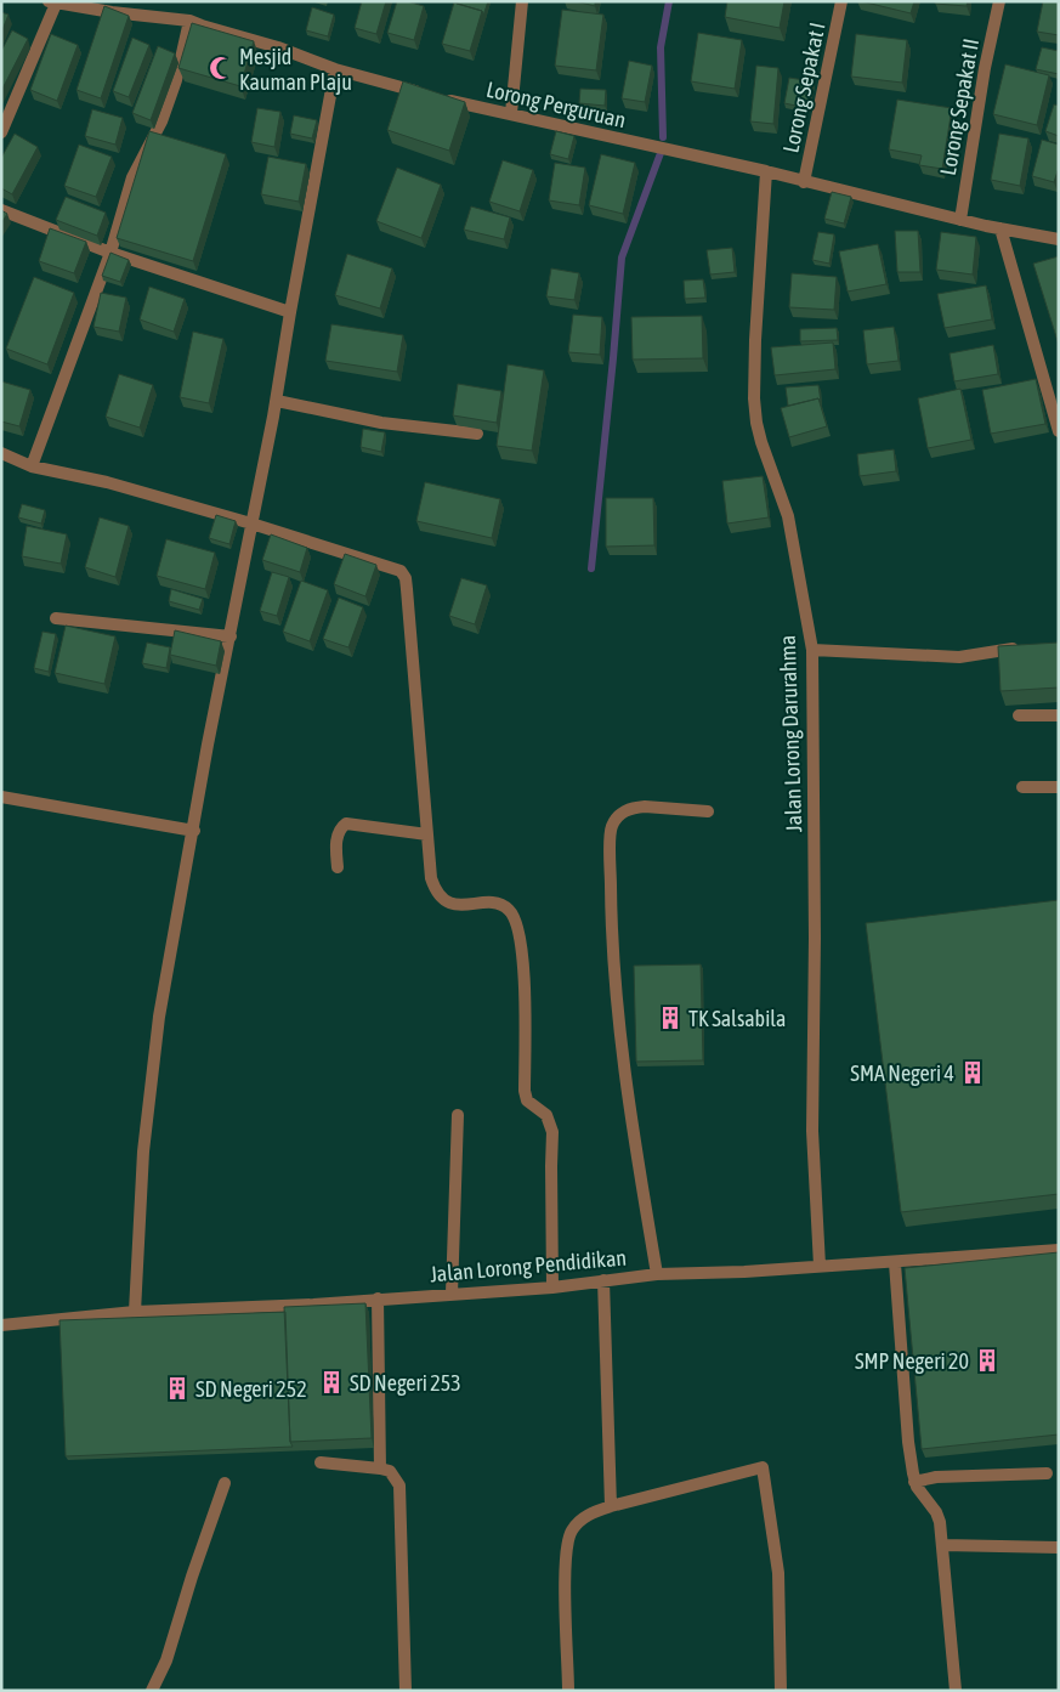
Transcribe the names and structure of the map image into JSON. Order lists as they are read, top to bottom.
{
  "streets": {
    "street": [
      "Lorong Sepakat I",
      "Lorong Perguruan",
      "Lorong Sepakat II",
      "Jalan Lorong Darurahma",
      "Jalan Lorong Pendidikan"
    ]
  },
  "crossings": [
    ["Lorong Sepakat I", "Lorong Perguruan"],
    ["Lorong Perguruan", "Lorong Sepakat II"],
    ["Lorong Perguruan", "Jalan Lorong Darurahma"],
    ["Jalan Lorong Darurahma", "Jalan Lorong Pendidikan"]
  ],
  "places": {
    "mosque": ["Mesjid Kauman Plaju"],
    "building": [
      "TK Salsabila",
      "SMA Negeri 4",
      "SMP Negeri 20",
      "SD Negeri 253",
      "SD Negeri 252"
    ]
  }
}
